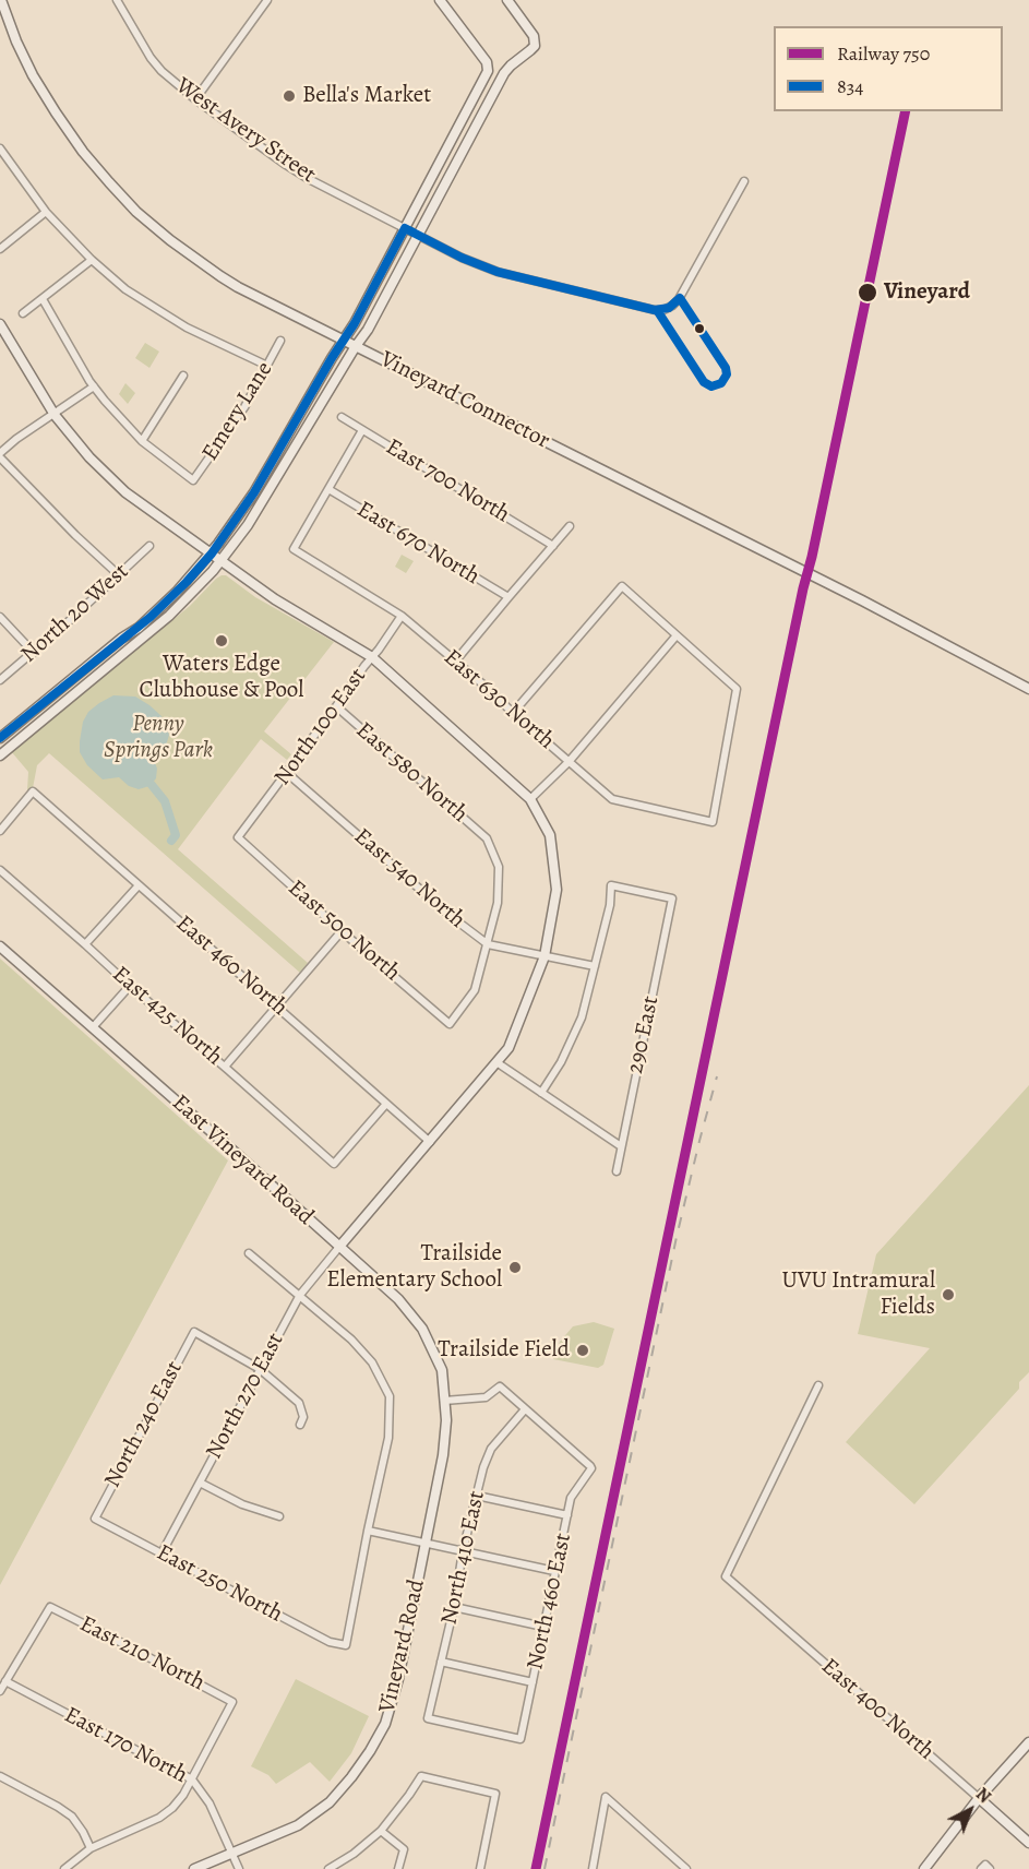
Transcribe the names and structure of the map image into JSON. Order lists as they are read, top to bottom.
{
  "streets": {
    "street": [
      "West Avery Street",
      "Vineyard Connector",
      "Emery Lane",
      "East 700 North",
      "East 670 North",
      "North 20 West",
      "East 630 North",
      "North 100 East",
      "East 580 North",
      "East 540 North",
      "East 500 North",
      "East 460 North",
      "East 425 North",
      "290 East",
      "East Vineyard Road",
      "North 270 East",
      "North 240 East",
      "North 410 East",
      "East 250 North",
      "North 460 East",
      "Vineyard Road",
      "East 210 North",
      "East 400 North",
      "East 170 North"
    ]
  },
  "crossings": [
    ["East 670 North", "East 630 North"],
    ["East 630 North", "North 100 East"],
    ["North 100 East", "East 580 North"],
    ["North 100 East", "East 540 North"],
    ["North 100 East", "East 500 North"],
    ["East 580 North", "East 540 North"],
    ["East 580 North", "East 500 North"],
    ["East 540 North", "East 500 North"],
    ["East 540 North", "290 East"],
    ["East 460 North", "East 425 North"],
    ["East Vineyard Road", "North 270 East"],
    ["East Vineyard Road", "Vineyard Road"],
    ["North 270 East", "North 240 East"],
    ["North 270 East", "East 250 North"],
    ["North 240 East", "East 250 North"],
    ["North 410 East", "North 460 East"],
    ["Vineyard Road", "East 170 North"],
    ["East 210 North", "East 170 North"]
  ],
  "parks": ["Penny Springs Park"],
  "places": [
    "Bella's Market",
    "Vineyard",
    "Waters Edge Clubhouse & Pool",
    "Trailside Elementary School",
    "UVU Intramural Fields",
    "Trailside Field"
  ],
  "lines": ["rail line 750", "transit line 834"],
  "legend": ["Railway 750", "834"],
  "north": "top right"
}
